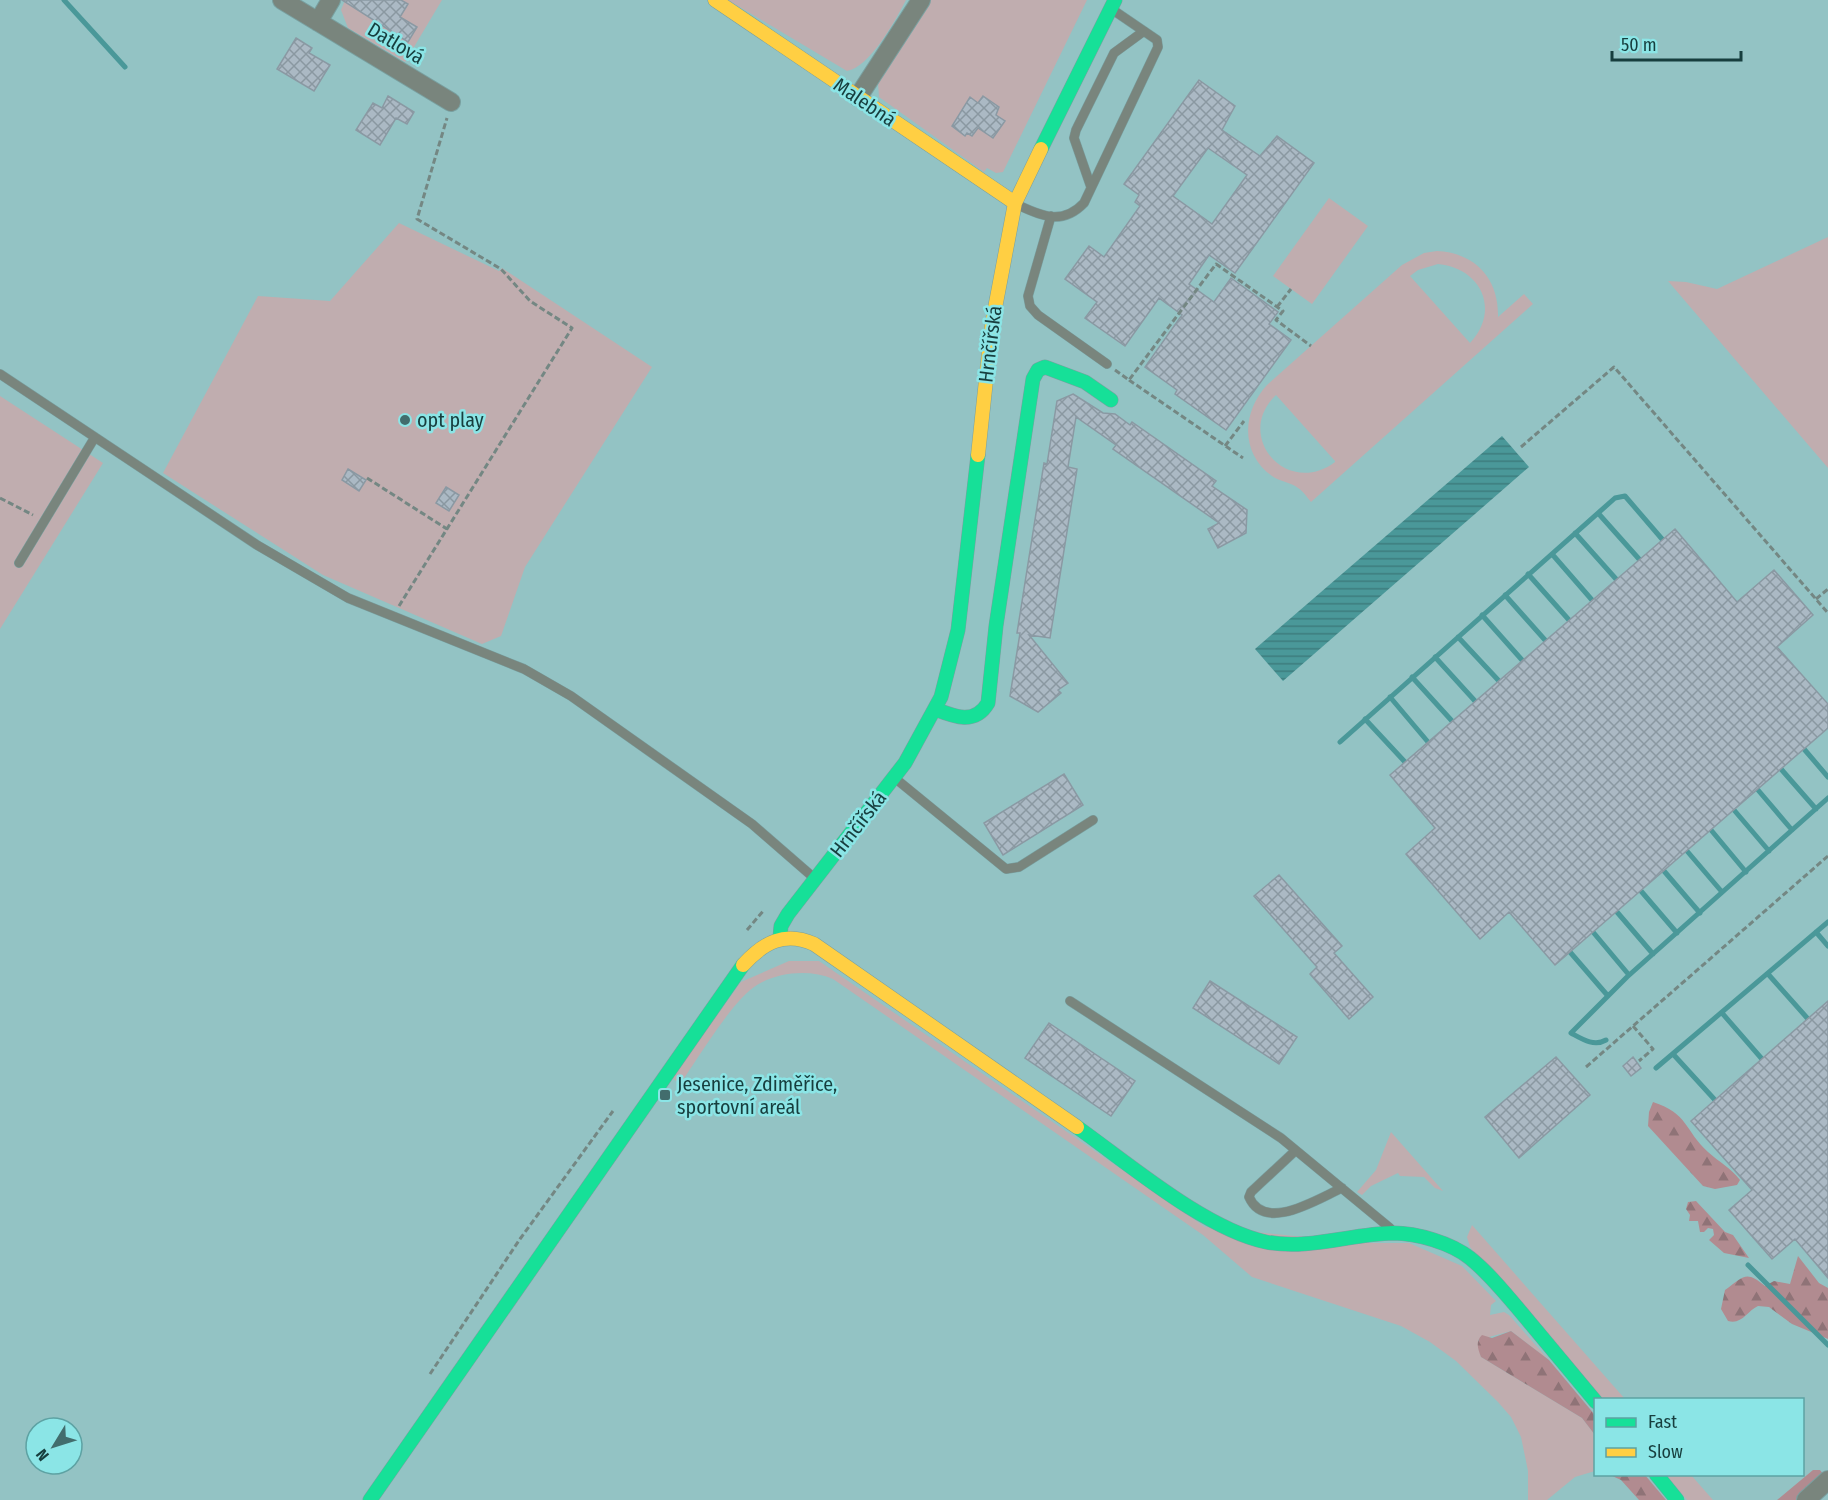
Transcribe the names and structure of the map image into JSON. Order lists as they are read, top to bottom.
{
  "streets": {
    "street": ["Datlová", "Malebná", "Hrnčířská"]
  },
  "crossings": [
    ["Malebná", "Hrnčířská"]
  ],
  "places": {
    "other": ["opt play"],
    "transit": ["Jesenice, Zdiměřice, sportovní areál"]
  },
  "legend": ["Fast", "Slow"],
  "scale_bar": "50 m",
  "north": "bottom left"
}
